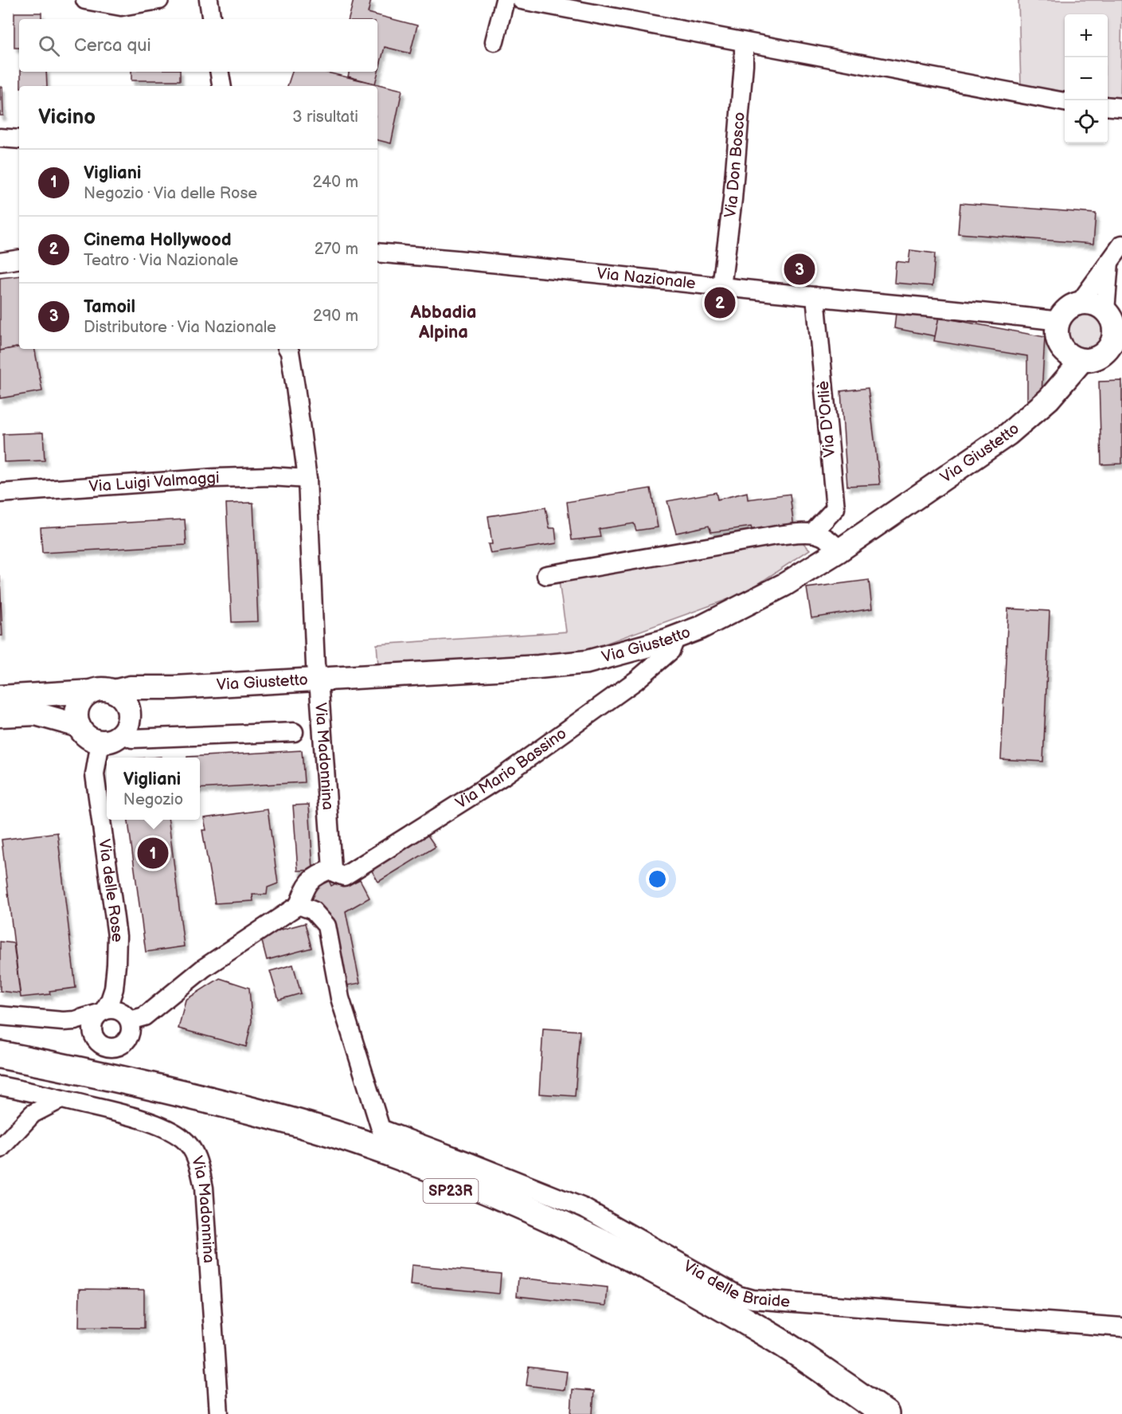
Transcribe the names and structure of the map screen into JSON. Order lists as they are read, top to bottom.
{
  "streets": {
    "highway": ["SP23R"],
    "main road": ["Via Giustetto"],
    "street": [
      "Via Don Bosco",
      "Via Nazionale",
      "Via D'Orliè",
      "Via Luigi Valmaggi",
      "Via Madonnina",
      "Via Mario Bassino",
      "Via delle Rose",
      "Via delle Braide"
    ]
  },
  "crossings": [
    ["Via Don Bosco", "Via Nazionale"],
    ["Via Nazionale", "Via D'Orliè"],
    ["Via Nazionale", "Via Giustetto"],
    ["Via Giustetto", "Via Madonnina"],
    ["Via Giustetto", "Via Mario Bassino"],
    ["Via Giustetto", "Via delle Rose"],
    ["Via Luigi Valmaggi", "Via Madonnina"],
    ["Via Madonnina", "Via Mario Bassino"]
  ],
  "districts": ["Abbadia Alpina"],
  "page": {
    "map_buttons": ["+", "−"],
    "search": "Cerca qui",
    "heading": ["Vicino", "3 risultati"],
    "list": [
      {
        "mark": "1",
        "name": "Vigliani",
        "note": "Negozio · Via delle Rose",
        "value": "240 m"
      },
      {
        "mark": "2",
        "name": "Cinema Hollywood",
        "note": "Teatro · Via Nazionale",
        "value": "270 m"
      },
      {
        "mark": "3",
        "name": "Tamoil",
        "note": "Distributore · Via Nazionale",
        "value": "290 m"
      }
    ],
    "pins": ["3", "2", "1"],
    "popup": ["Vigliani", "Negozio"]
  }
}
